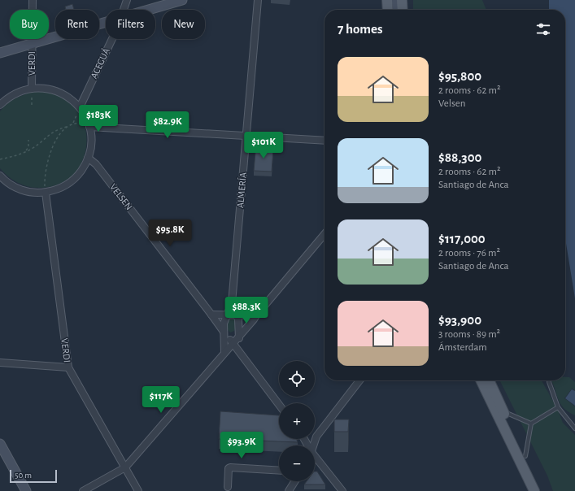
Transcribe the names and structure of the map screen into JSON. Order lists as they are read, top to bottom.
{
  "streets": {
    "street": [
      "VERDI",
      "ACEGUÁ",
      "ALMERÍA",
      "VELSEN"
    ]
  },
  "crossings": [
    ["VERDI", "ACEGUÁ"],
    ["VERDI", "VELSEN"],
    ["ALMERÍA", "VELSEN"]
  ],
  "scale_bar": "50 m",
  "page": {
    "chip": [
      "Buy",
      "Rent",
      "Filters",
      "New"
    ],
    "heading": "7 homes",
    "list": [
      {
        "name": "$95,800",
        "note": "2 rooms · 62 m² · Velsen"
      },
      {
        "name": "$88,300",
        "note": "2 rooms · 62 m² · Santiago de Anca"
      },
      {
        "name": "$117,000",
        "note": "2 rooms · 76 m² · Santiago de Anca"
      },
      {
        "name": "$93,900",
        "note": "3 rooms · 89 m² · Ámsterdam"
      }
    ],
    "price": [
      "$183K",
      "$82.9K",
      "$101K",
      "$95.8K",
      "$88.3K",
      "$117K",
      "$93.9K"
    ],
    "map_buttons": ["+", "−"],
    "scale": "50 m"
  }
}
